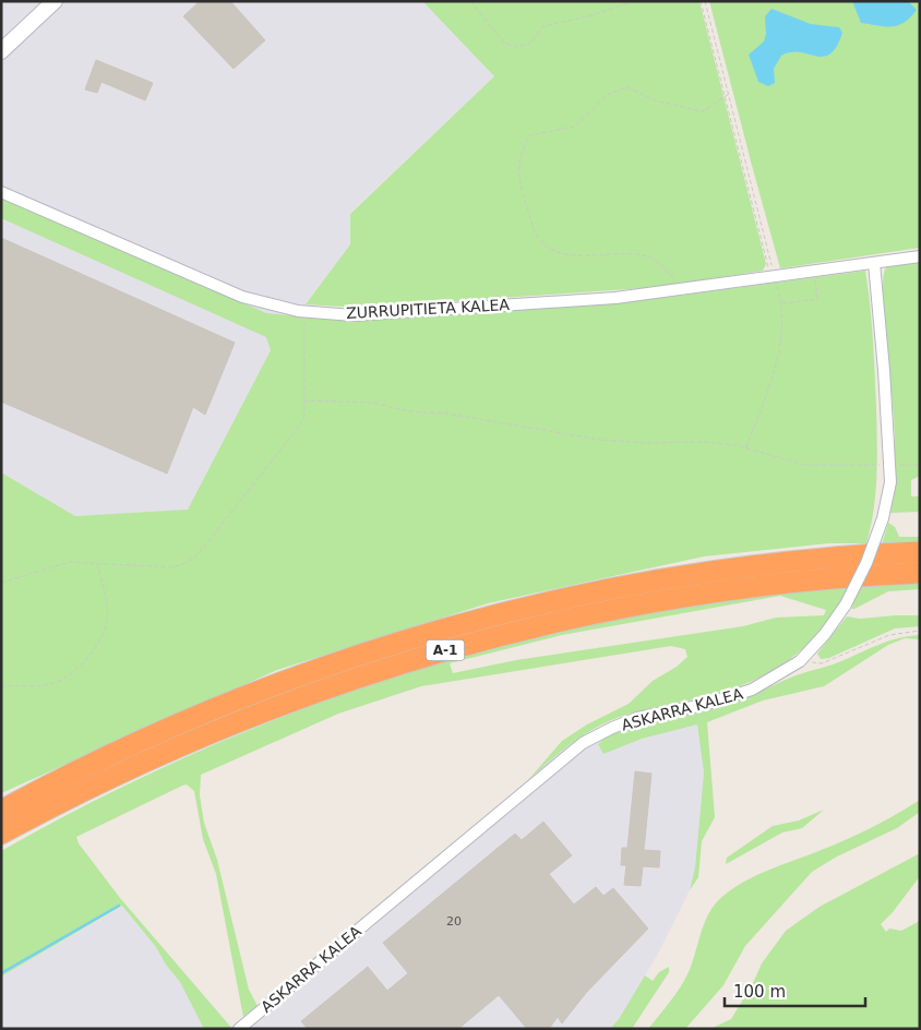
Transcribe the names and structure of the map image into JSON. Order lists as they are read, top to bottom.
{
  "streets": {
    "highway": ["A-1"],
    "street": ["ZURRUPITIETA KALEA", "ASKARRA KALEA"]
  },
  "crossings": [
    ["ZURRUPITIETA KALEA", "ASKARRA KALEA"]
  ],
  "house_numbers": ["20"],
  "scale_bar": "100 m"
}
